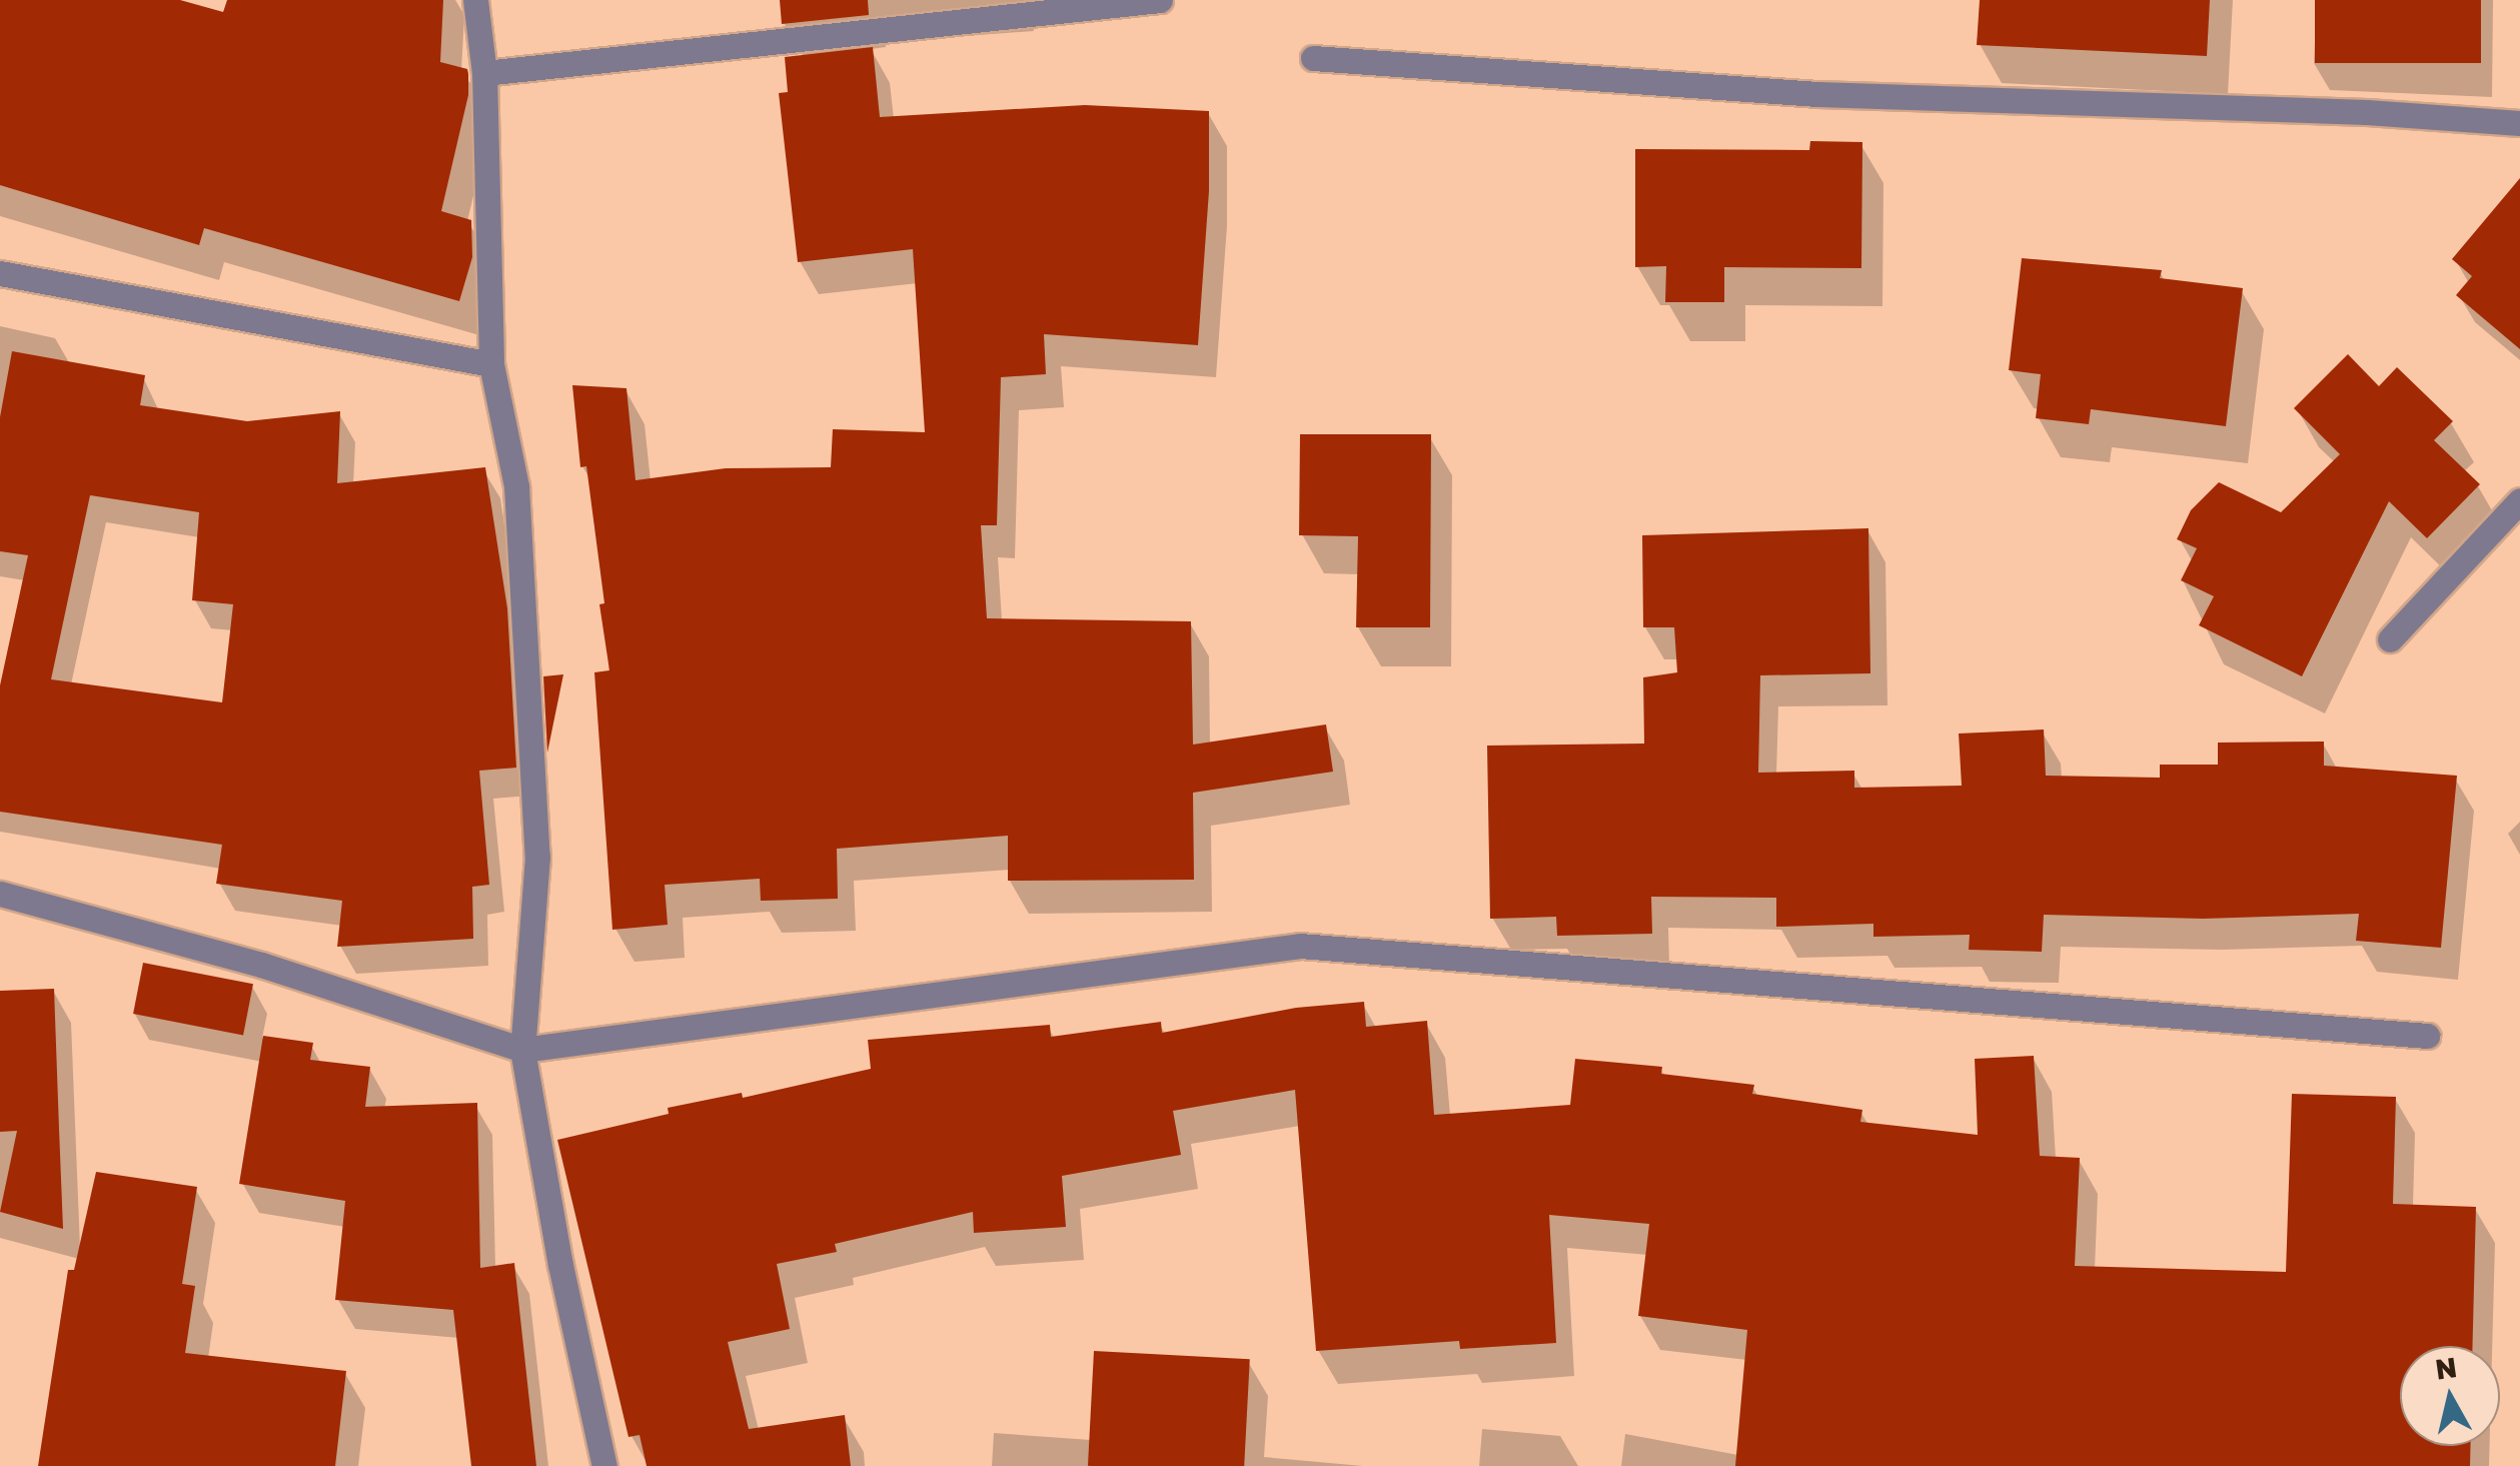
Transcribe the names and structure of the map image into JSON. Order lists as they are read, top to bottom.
{
  "north": "top"
}
